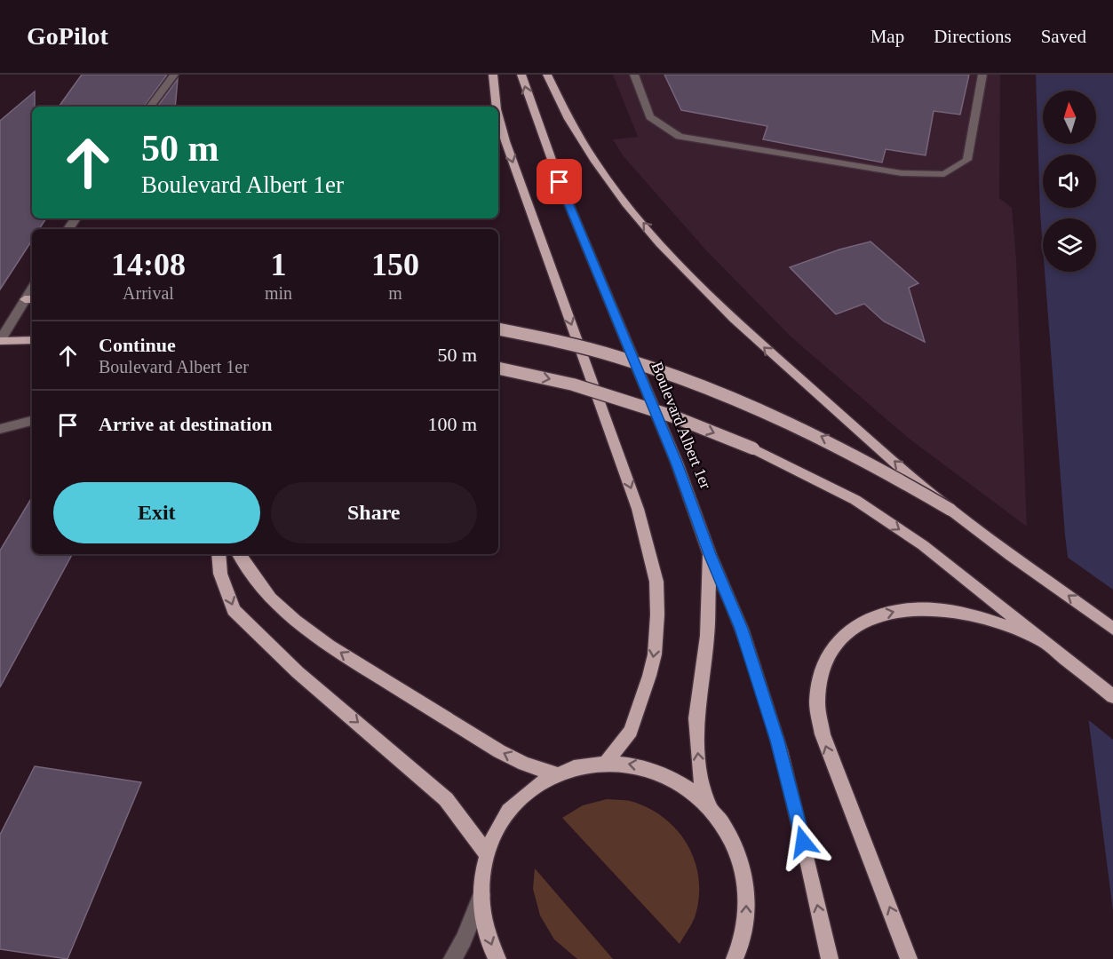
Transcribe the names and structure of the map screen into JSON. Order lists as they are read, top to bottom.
{
  "streets": {
    "main road": ["Boulevard Albert 1er"]
  },
  "north": "top",
  "page": {
    "header": "GoPilot",
    "nav": ["Map", "Directions", "Saved"],
    "turn": ["50 m", "Boulevard Albert 1er"],
    "eta": [
      "14:08",
      "Arrival",
      "1",
      "min",
      "150",
      "m"
    ],
    "list": [
      {
        "name": "Continue",
        "note": "Boulevard Albert 1er",
        "value": "50 m"
      },
      {
        "name": "Arrive at destination",
        "value": "100 m"
      }
    ],
    "buttons": ["Exit", "Share"]
  }
}
